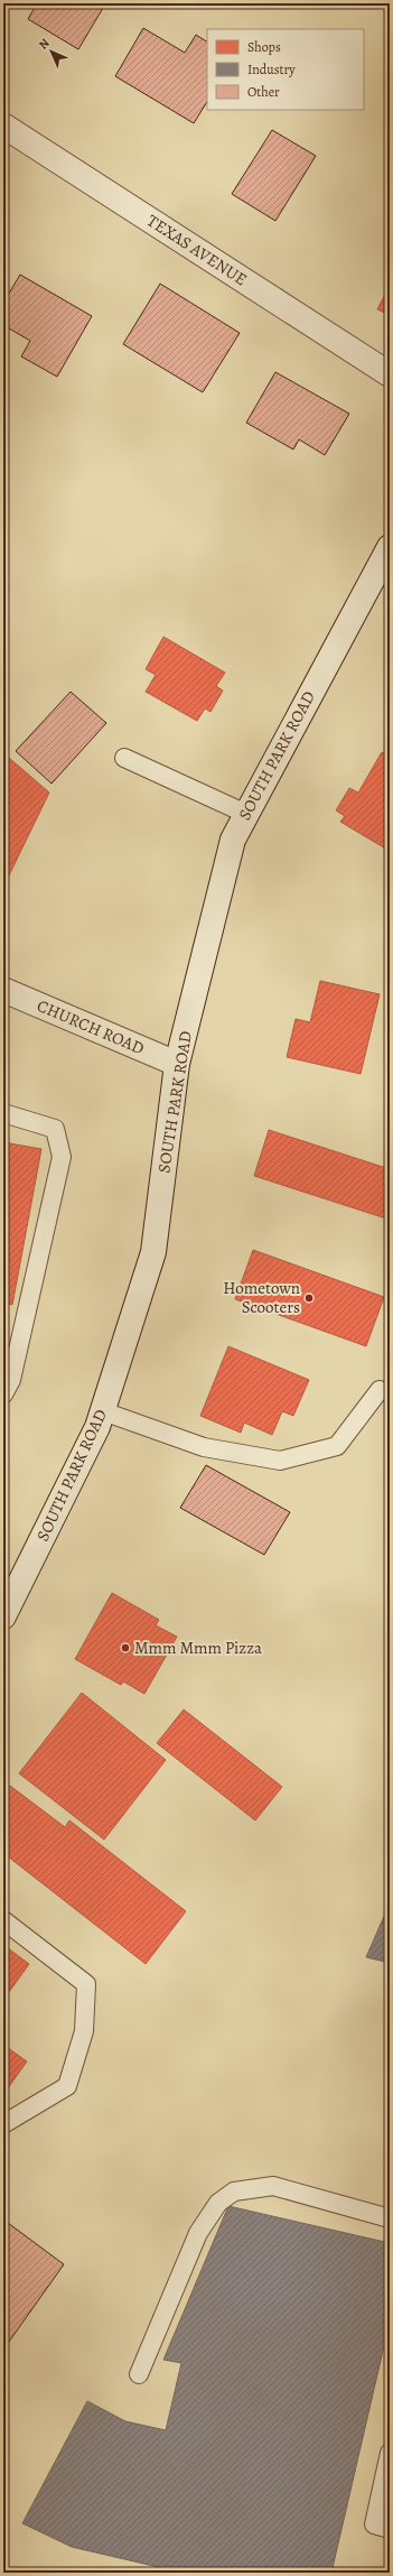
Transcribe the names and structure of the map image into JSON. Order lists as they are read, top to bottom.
{
  "streets": {
    "main road": ["TEXAS AVENUE", "SOUTH PARK ROAD", "CHURCH ROAD"]
  },
  "crossings": [
    ["SOUTH PARK ROAD", "CHURCH ROAD"]
  ],
  "places": ["Hometown Scooters", "Mmm Mmm Pizza"],
  "legend": ["Shops", "Industry", "Other"],
  "north": "top left"
}
